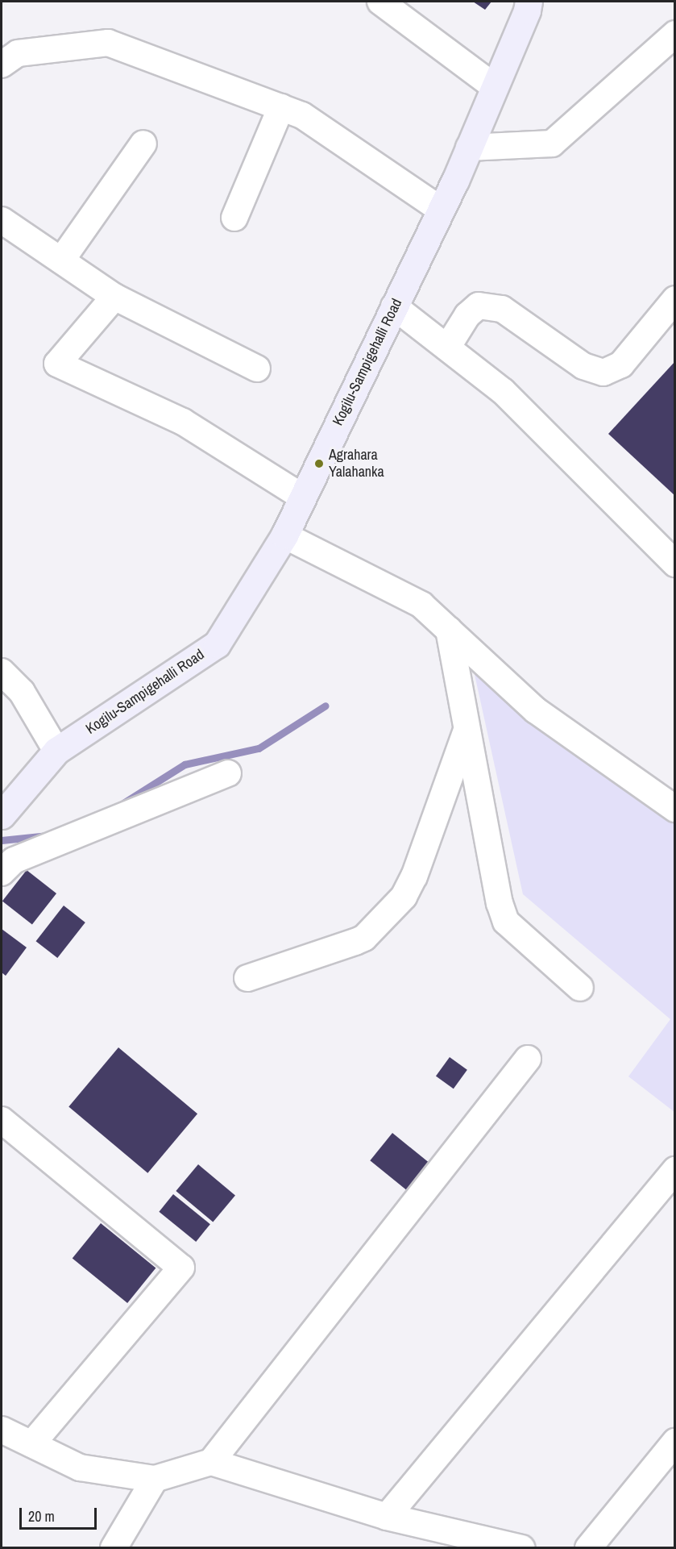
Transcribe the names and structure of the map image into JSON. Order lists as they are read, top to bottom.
{
  "streets": {
    "street": ["Kogilu-Sampigehalli Road"]
  },
  "places": ["Agrahara Yalahanka"],
  "scale_bar": "20 m"
}
